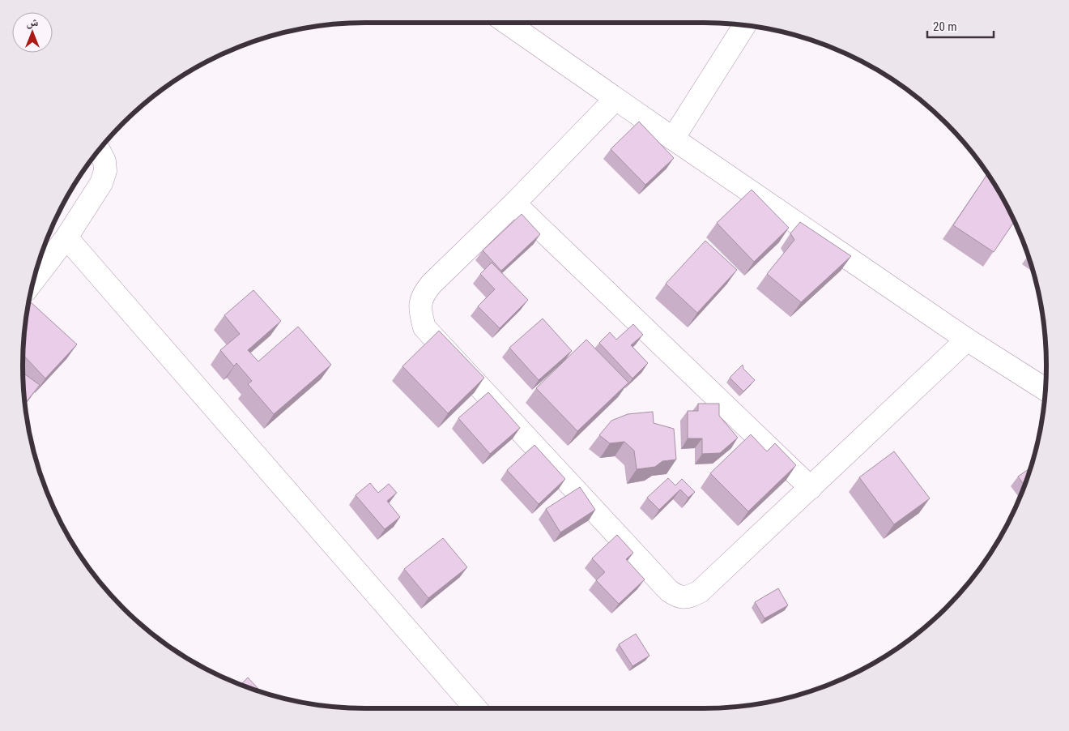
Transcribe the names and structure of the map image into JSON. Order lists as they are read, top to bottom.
{
  "scale_bar": "20 m",
  "north": "top"
}
